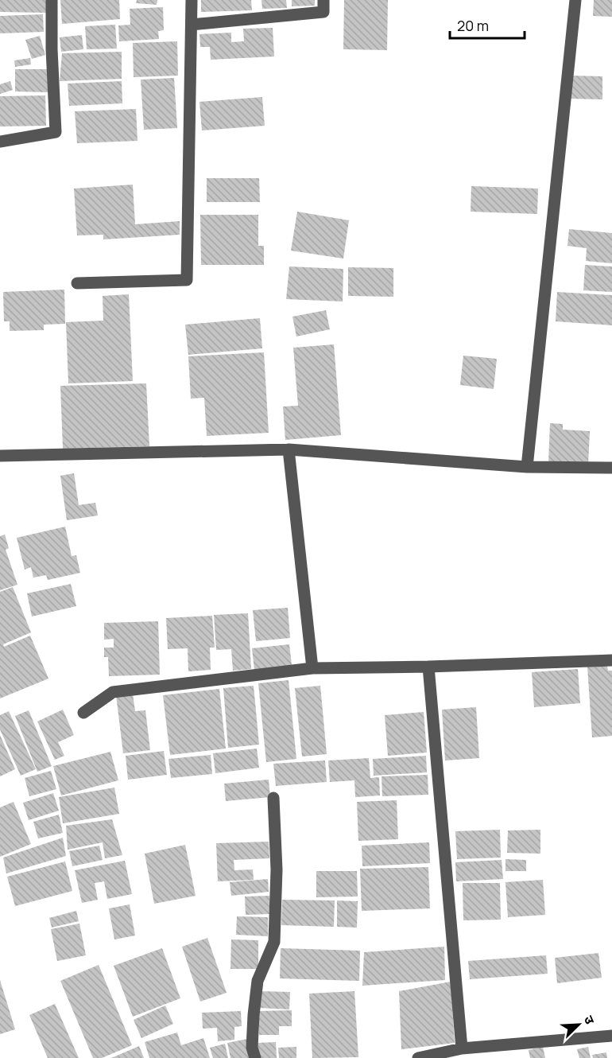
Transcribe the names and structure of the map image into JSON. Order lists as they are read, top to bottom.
{
  "scale_bar": "20 m",
  "north": "top right"
}
